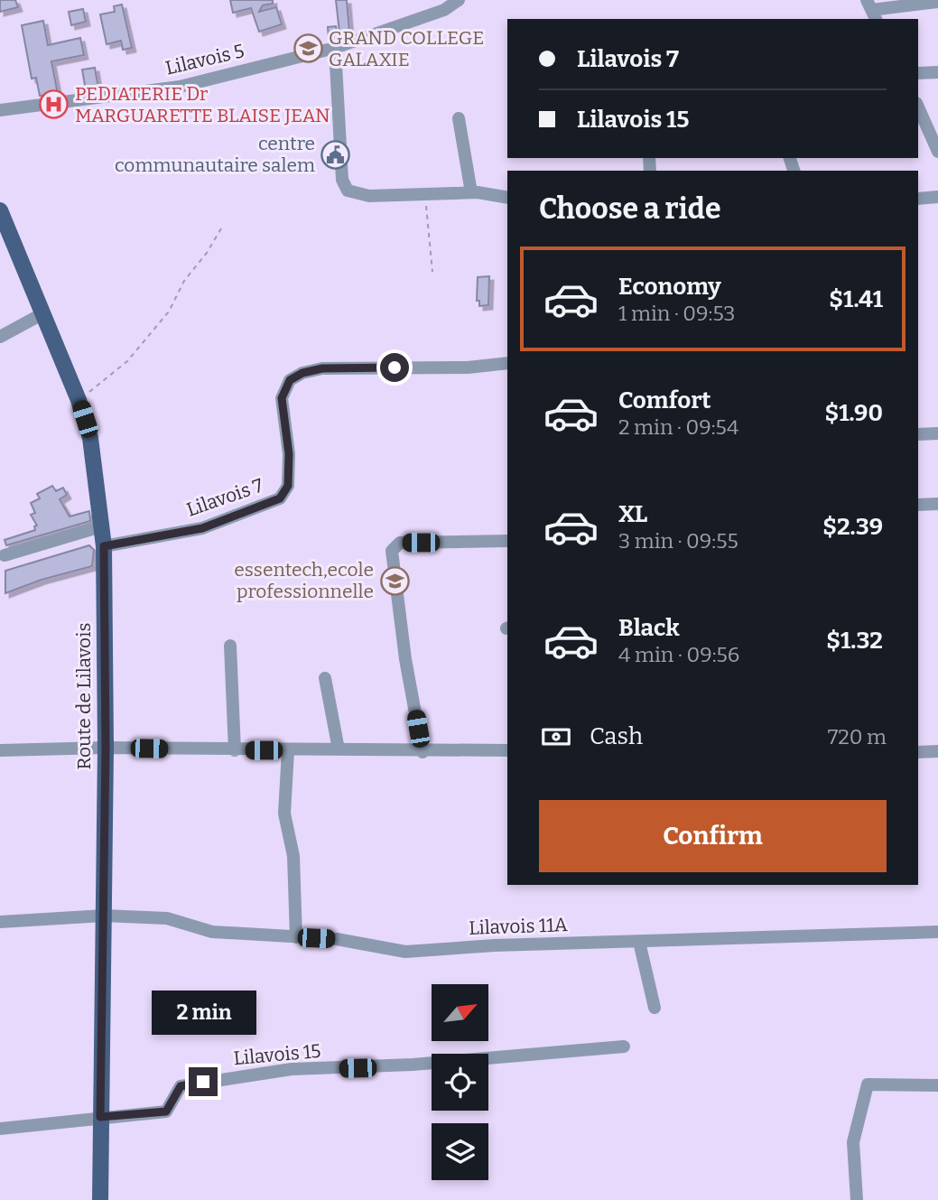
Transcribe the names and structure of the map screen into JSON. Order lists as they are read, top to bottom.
{
  "streets": {
    "main road": ["Route de Lilavois"],
    "street": [
      "Lilavois 5",
      "Lilavois 7",
      "Lilavois 11A",
      "Lilavois 15"
    ]
  },
  "crossings": [
    ["Lilavois 7", "Route de Lilavois"],
    ["Route de Lilavois", "Lilavois 11A"],
    ["Route de Lilavois", "Lilavois 15"]
  ],
  "places": {
    "school or university": ["GRAND COLLEGE GALAXIE", "essentech,ecole professionnelle"],
    "hospital": ["PEDIATERIE Dr MARGUARETTE BLAISE JEAN"],
    "public building": ["centre communautaire salem"]
  },
  "north": "top right",
  "page": {
    "banner": ["Lilavois 7", "Lilavois 15"],
    "heading": "Choose a ride",
    "list": [
      {
        "name": "Economy",
        "note": "1 min · 09:53",
        "value": "$1.41"
      },
      {
        "name": "Comfort",
        "note": "2 min · 09:54",
        "value": "$1.90"
      },
      {
        "name": "XL",
        "note": "3 min · 09:55",
        "value": "$2.39"
      },
      {
        "name": "Black",
        "note": "4 min · 09:56",
        "value": "$1.32"
      }
    ],
    "pay": ["Cash", "720 m"],
    "buttons": "Confirm",
    "bubble": "2 min"
  }
}
